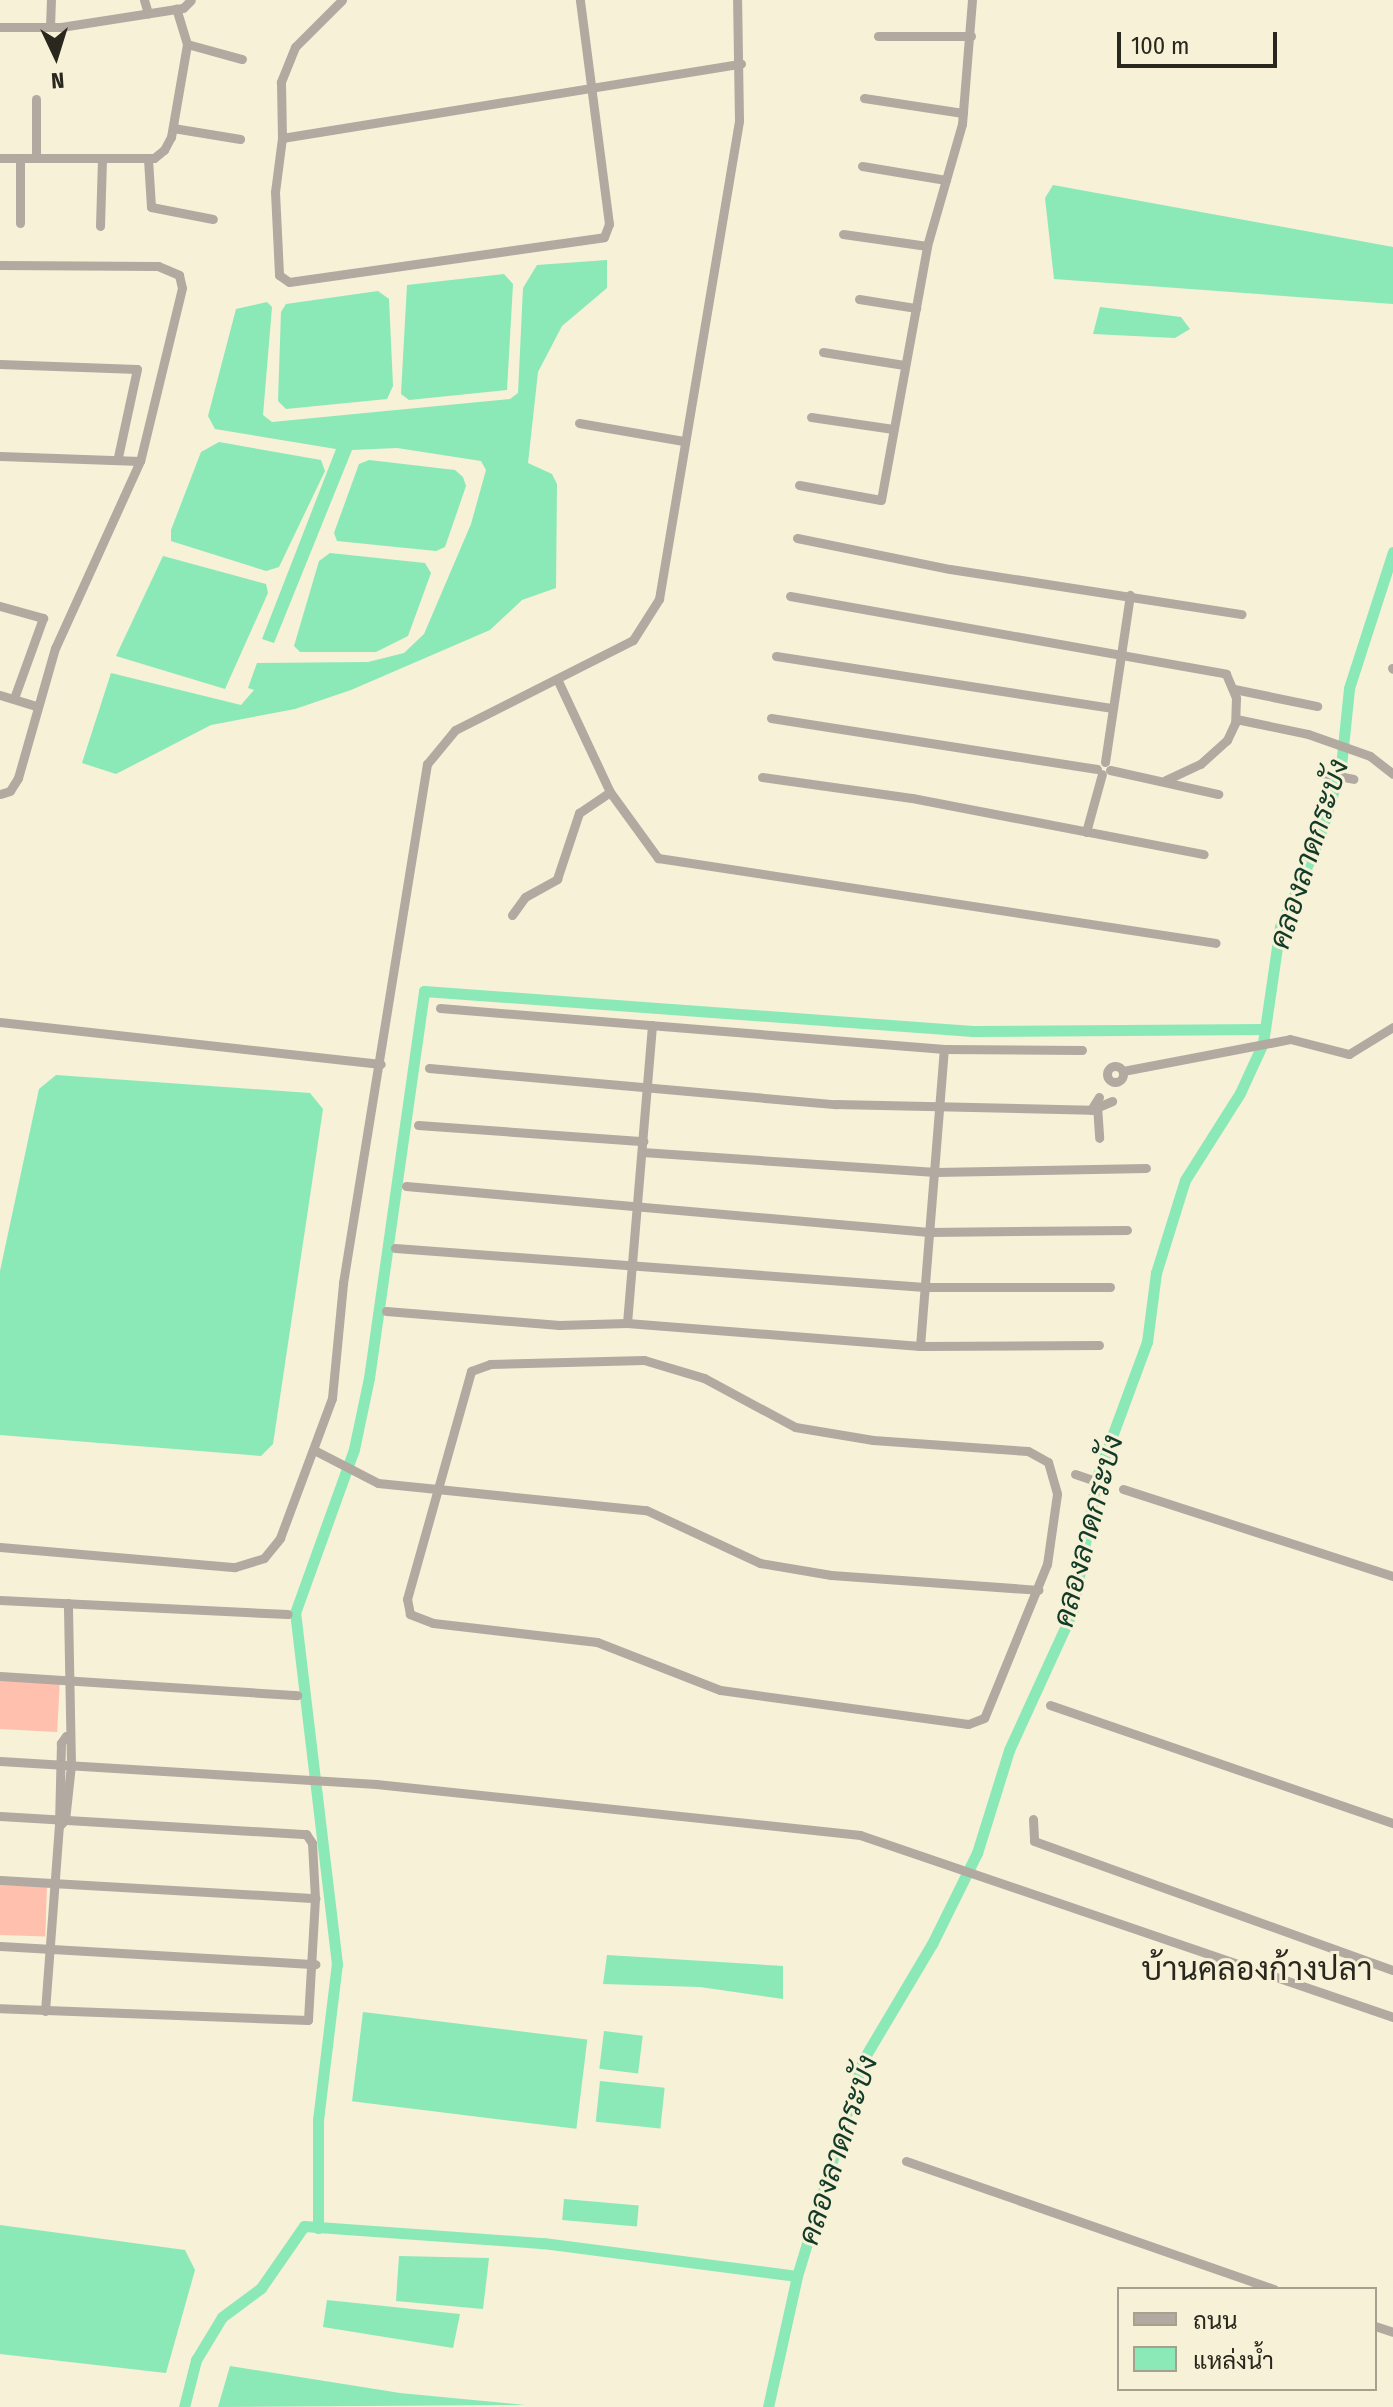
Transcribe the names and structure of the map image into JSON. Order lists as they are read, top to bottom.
{
  "districts": ["บ้านคลองก้างปลา"],
  "water": ["คลองลาดกระบัง"],
  "legend": ["ถนน", "แหล่งน้ำ"],
  "scale_bar": "100 m",
  "north": "bottom"
}
